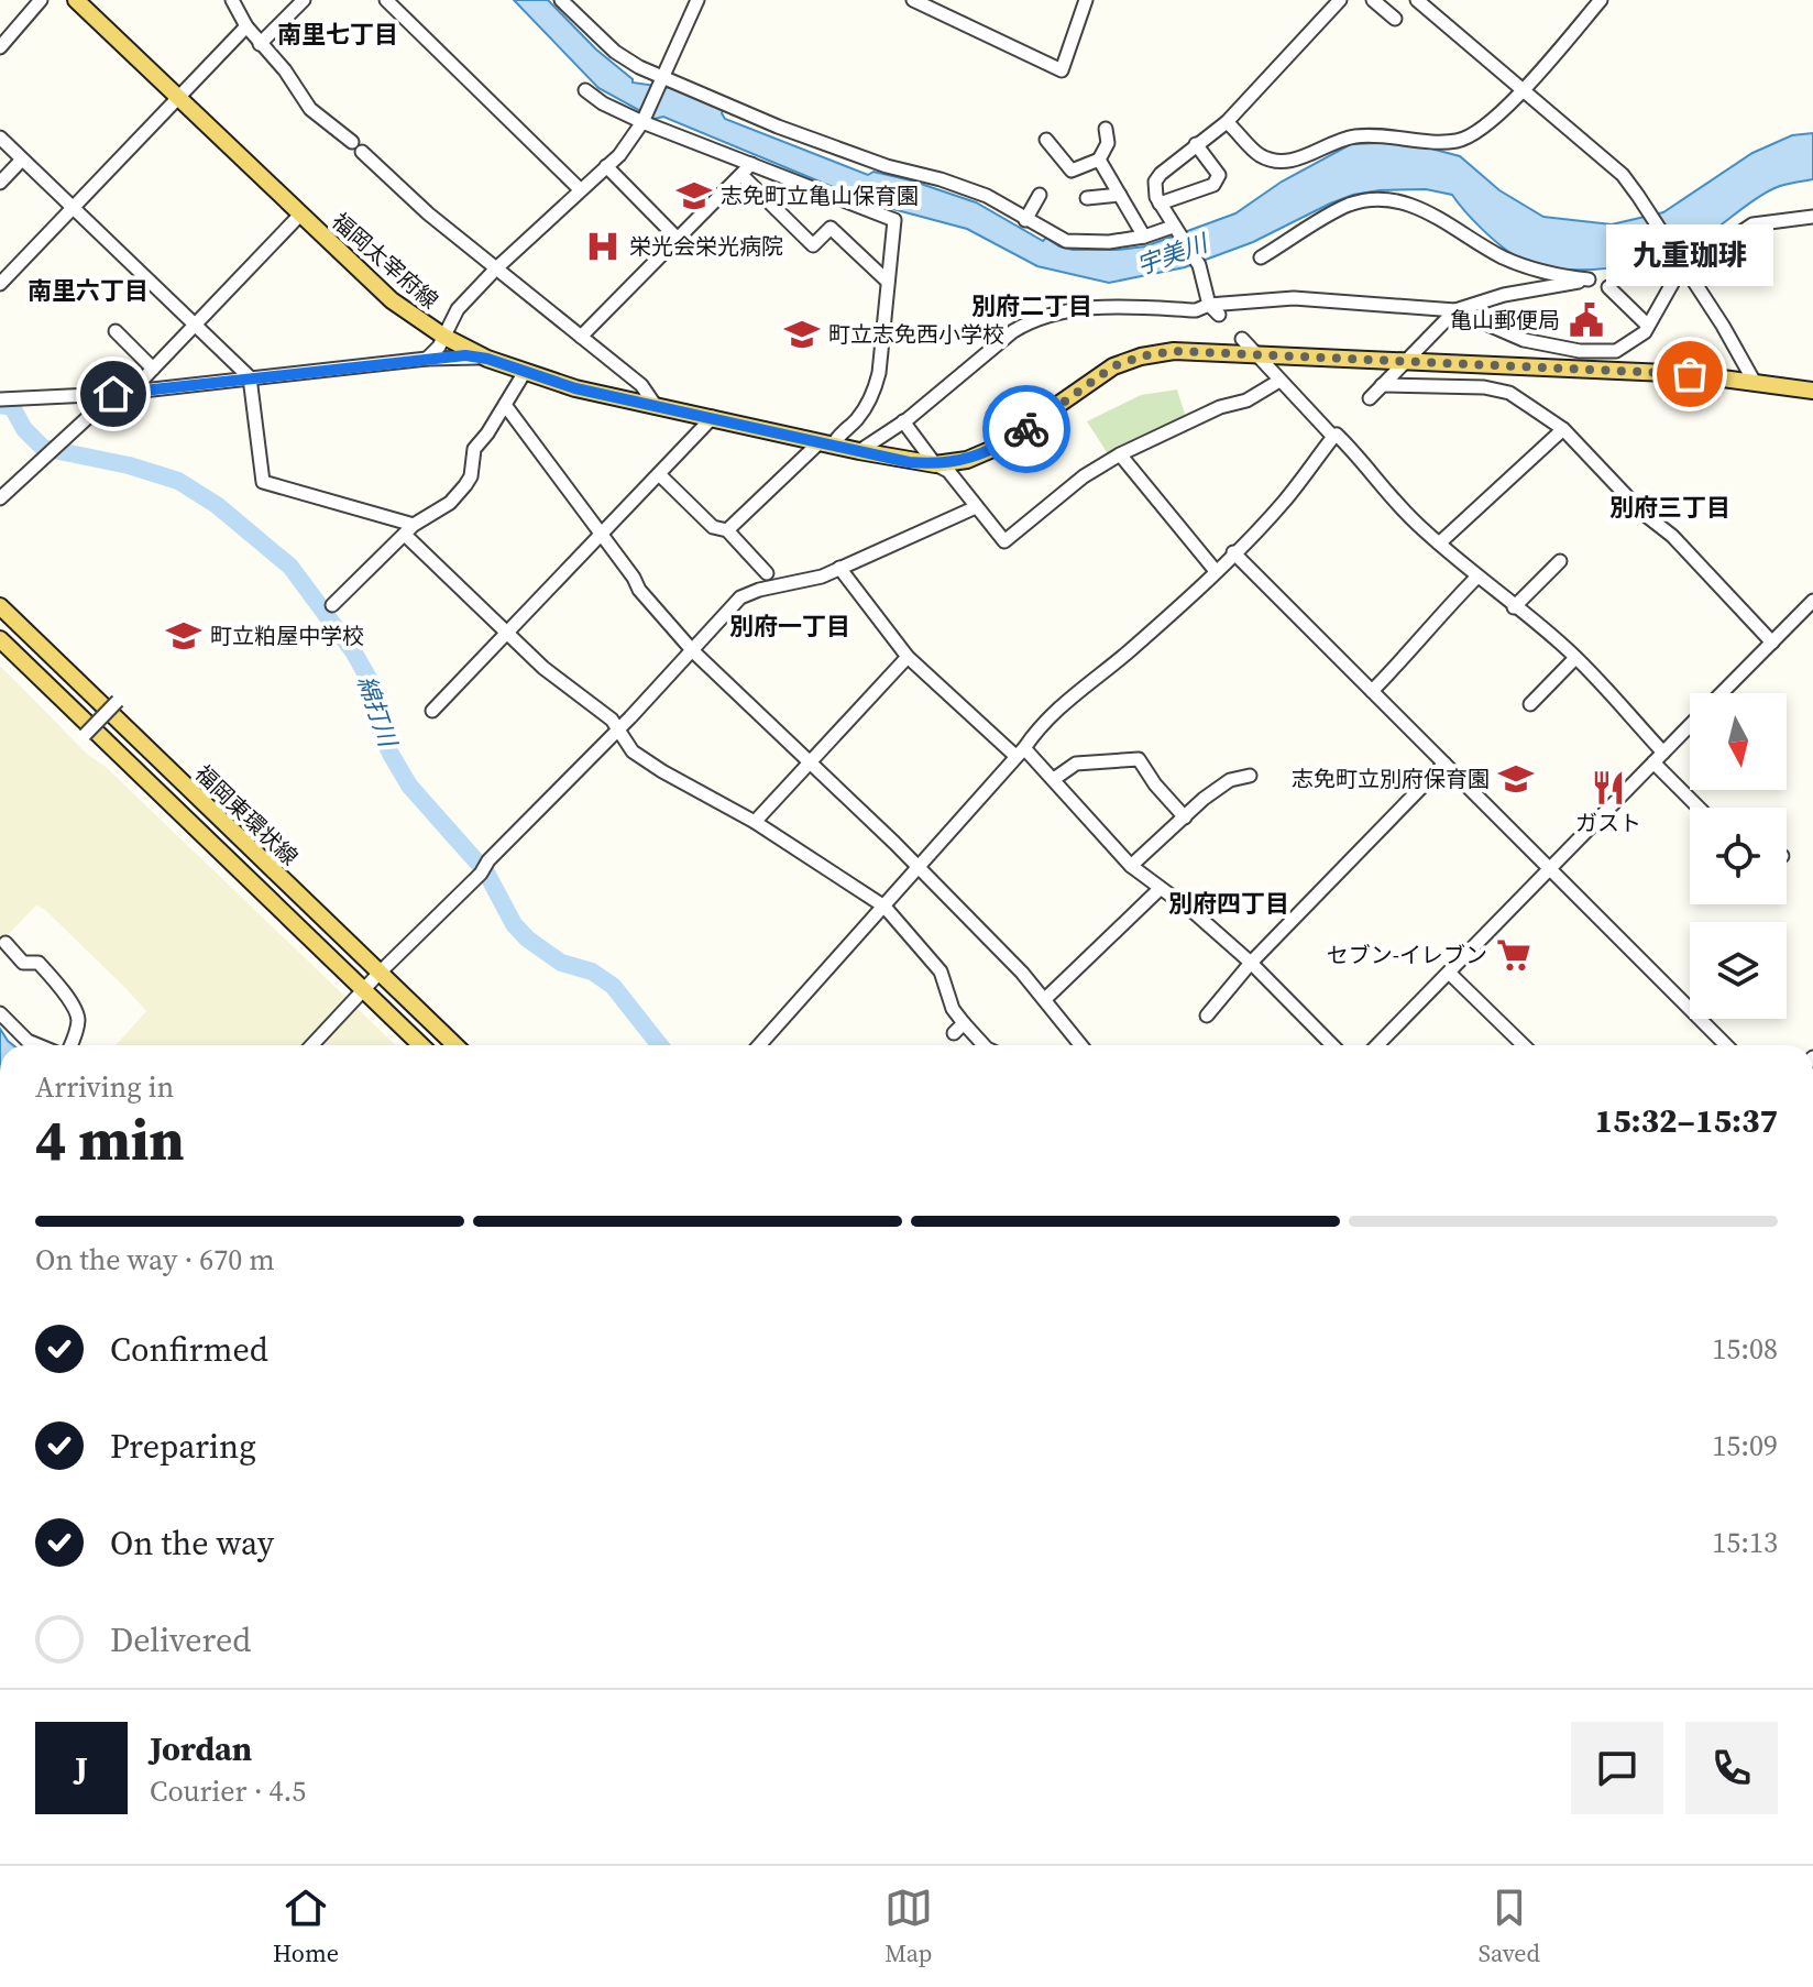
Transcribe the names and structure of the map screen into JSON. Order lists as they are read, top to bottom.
{
  "streets": {
    "main road": ["福岡太宰府線", "福岡東環状線"]
  },
  "districts": [
    "南里七丁目",
    "南里六丁目",
    "別府二丁目",
    "別府三丁目",
    "別府一丁目",
    "別府四丁目"
  ],
  "water": ["宇美川", "綿打川"],
  "places": {
    "school or university": [
      "志免町立亀山保育園",
      "町立志免西小学校",
      "町立粕屋中学校",
      "志免町立別府保育園"
    ],
    "hospital": ["栄光会栄光病院"],
    "public building": ["亀山郵便局"],
    "other": ["九重珈琲"],
    "restaurant": ["ガスト"],
    "supermarket": ["セブン-イレブン"]
  },
  "north": "bottom",
  "page": {
    "bubble": "九重珈琲",
    "heading": ["4 min", "Arriving in", "15:32–15:37"],
    "panel": ["Jordan", "Courier · 4.5"],
    "bar": "On the way · 670 m",
    "list": [
      ["Confirmed", "15:08"],
      ["Preparing", "15:09"],
      ["On the way", "15:13"],
      "Delivered"
    ],
    "round": "J",
    "tabs": ["Home", "Map", "Saved"]
  }
}
